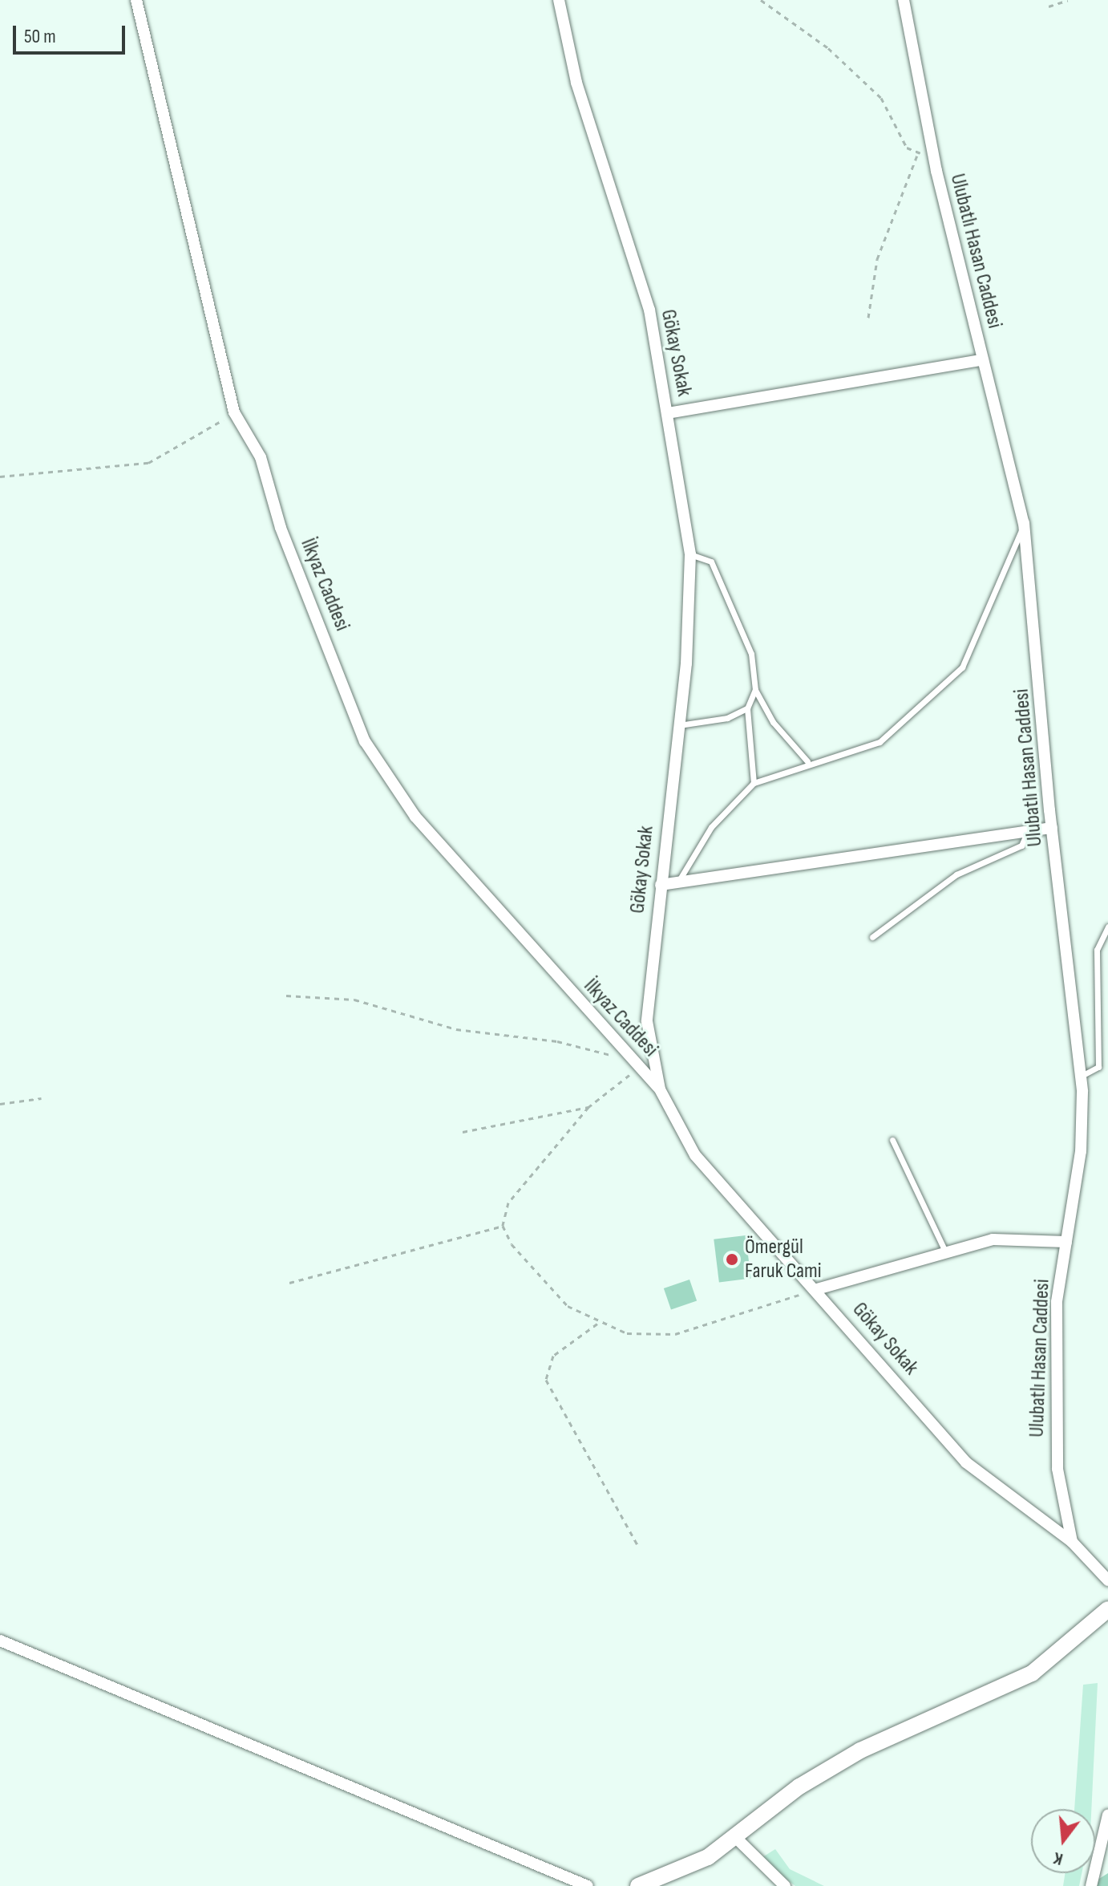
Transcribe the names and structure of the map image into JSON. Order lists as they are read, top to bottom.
{
  "streets": {
    "street": ["Ulubatlı Hasan Caddesi", "Gökay Sokak", "İlkyaz Caddesi"]
  },
  "crossings": [
    ["Ulubatlı Hasan Caddesi", "Gökay Sokak"],
    ["Gökay Sokak", "İlkyaz Caddesi"]
  ],
  "places": ["Ömergül Faruk Cami"],
  "scale_bar": "50 m",
  "north": "bottom"
}
